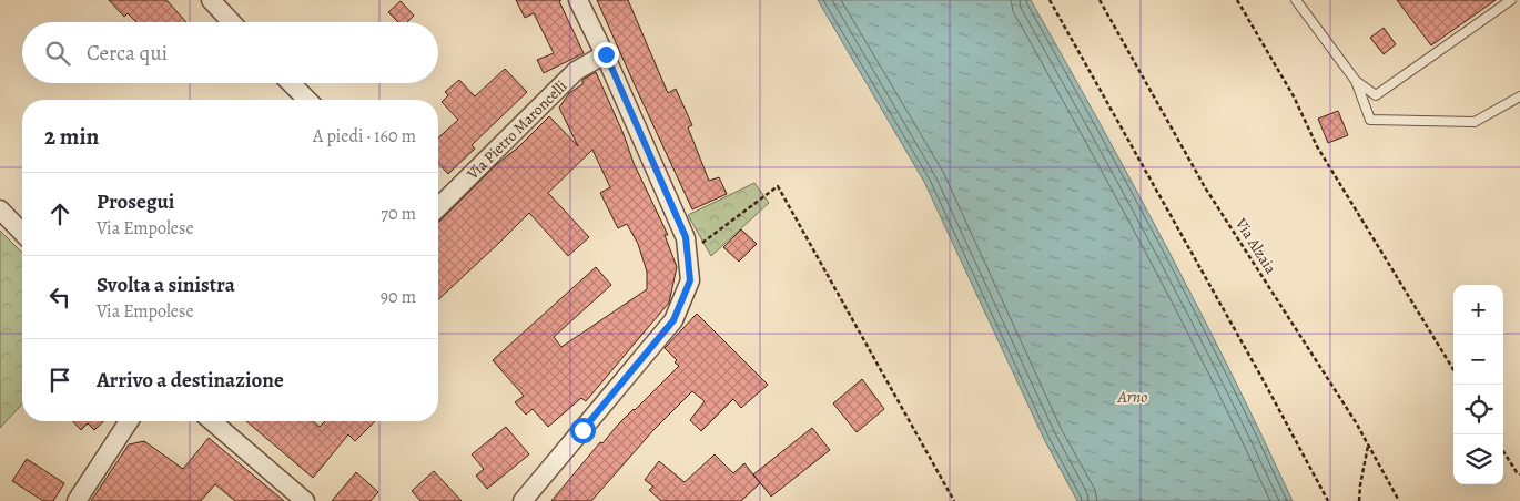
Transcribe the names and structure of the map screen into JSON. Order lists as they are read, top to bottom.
{
  "streets": {
    "street": ["Via Pietro Maroncelli"],
    "path": ["Via Alzaia"]
  },
  "water": ["Arno"],
  "page": {
    "search": "Cerca qui",
    "heading": ["2 min", "A piedi · 160 m"],
    "list": [
      ["Prosegui", "Via Empolese", "70 m"],
      ["Svolta a sinistra", "Via Empolese", "90 m"],
      "Arrivo a destinazione"
    ],
    "map_buttons": ["+", "−"]
  }
}
